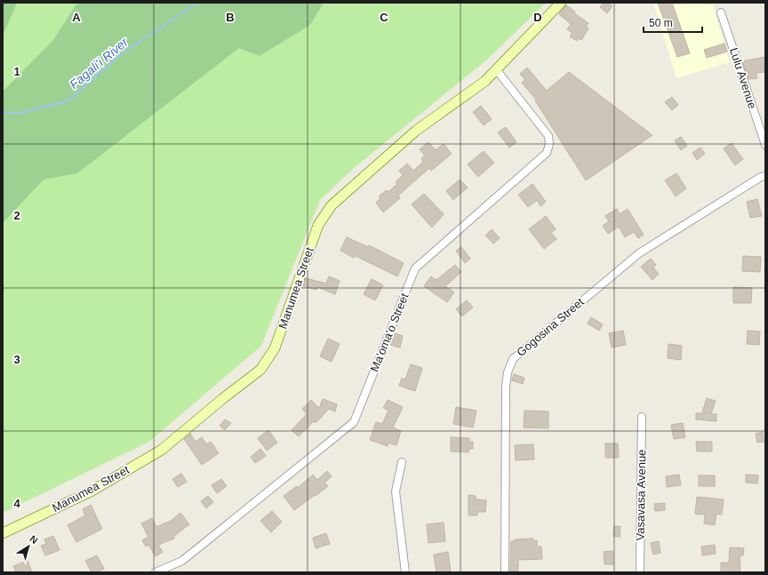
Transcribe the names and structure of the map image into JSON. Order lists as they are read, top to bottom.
{
  "streets": {
    "main road": ["Manumea Street"],
    "street": [
      "Lulu Avenue",
      "Gogosina Street",
      "Ma'oma'o Street",
      "Vasavasa Avenue"
    ]
  },
  "crossings": [
    ["Manumea Street", "Ma'oma'o Street"]
  ],
  "water": ["Fagali'i River"],
  "scale_bar": "50 m",
  "north": "top right",
  "grid": {
    "columns": [
      "A",
      "B",
      "C",
      "D"
    ],
    "rows": [
      "1",
      "2",
      "3",
      "4"
    ]
  }
}
